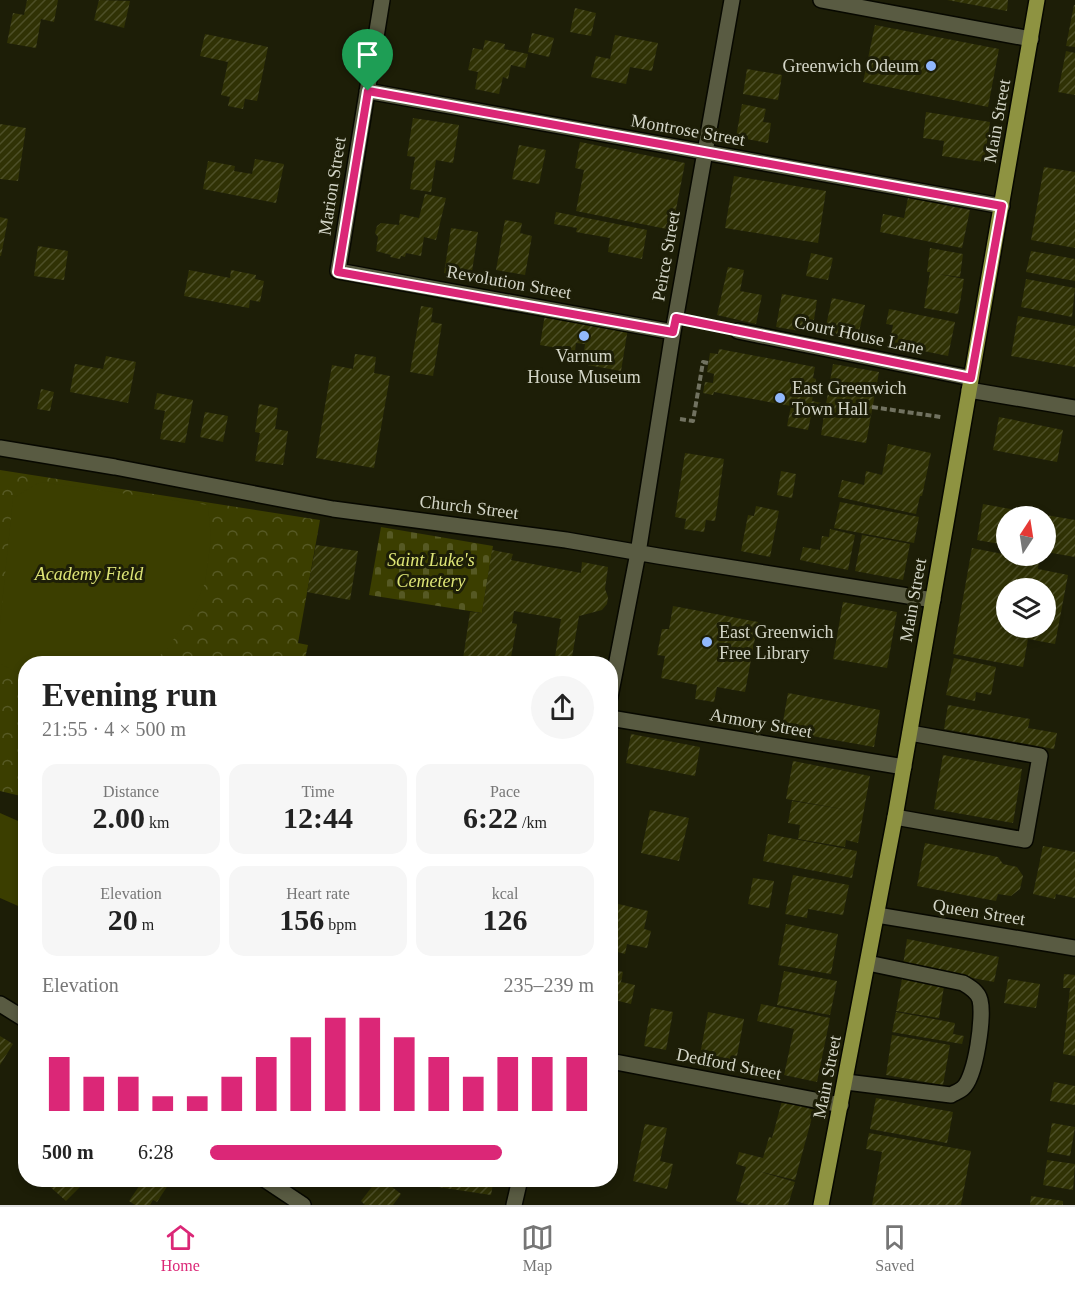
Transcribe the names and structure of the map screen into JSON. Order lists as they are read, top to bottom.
{
  "streets": {
    "main road": ["Main Street"],
    "street": [
      "Montrose Street",
      "Marion Street",
      "Peirce Street",
      "Revolution Street",
      "Court House Lane",
      "Church Street",
      "Armory Street",
      "Queen Street",
      "Dedford Street"
    ]
  },
  "crossings": [
    ["Main Street", "Montrose Street"],
    ["Main Street", "Court House Lane"],
    ["Main Street", "Church Street"],
    ["Main Street", "Armory Street"],
    ["Main Street", "Queen Street"],
    ["Main Street", "Dedford Street"],
    ["Montrose Street", "Marion Street"],
    ["Montrose Street", "Peirce Street"],
    ["Marion Street", "Revolution Street"],
    ["Peirce Street", "Revolution Street"],
    ["Peirce Street", "Church Street"]
  ],
  "parks": ["Saint Luke's Cemetery", "Academy Field"],
  "places": [
    "Greenwich Odeum",
    "Varnum House Museum",
    "East Greenwich Town Hall",
    "East Greenwich Free Library"
  ],
  "north": "top",
  "page": {
    "heading": ["Evening run", "21:55 · 4 × 500 m"],
    "stats": [
      ["Distance", "2.00 km"],
      ["Time", "12:44"],
      ["Pace", "6:22 /km"],
      ["Elevation", "20 m"],
      ["Heart rate", "156 bpm"],
      ["kcal", "126"]
    ],
    "chart": ["Elevation", "235–239 m"],
    "list": [
      {
        "name": "500 m",
        "note": "6:28"
      }
    ],
    "tabs": ["Home", "Map", "Saved"]
  }
}
